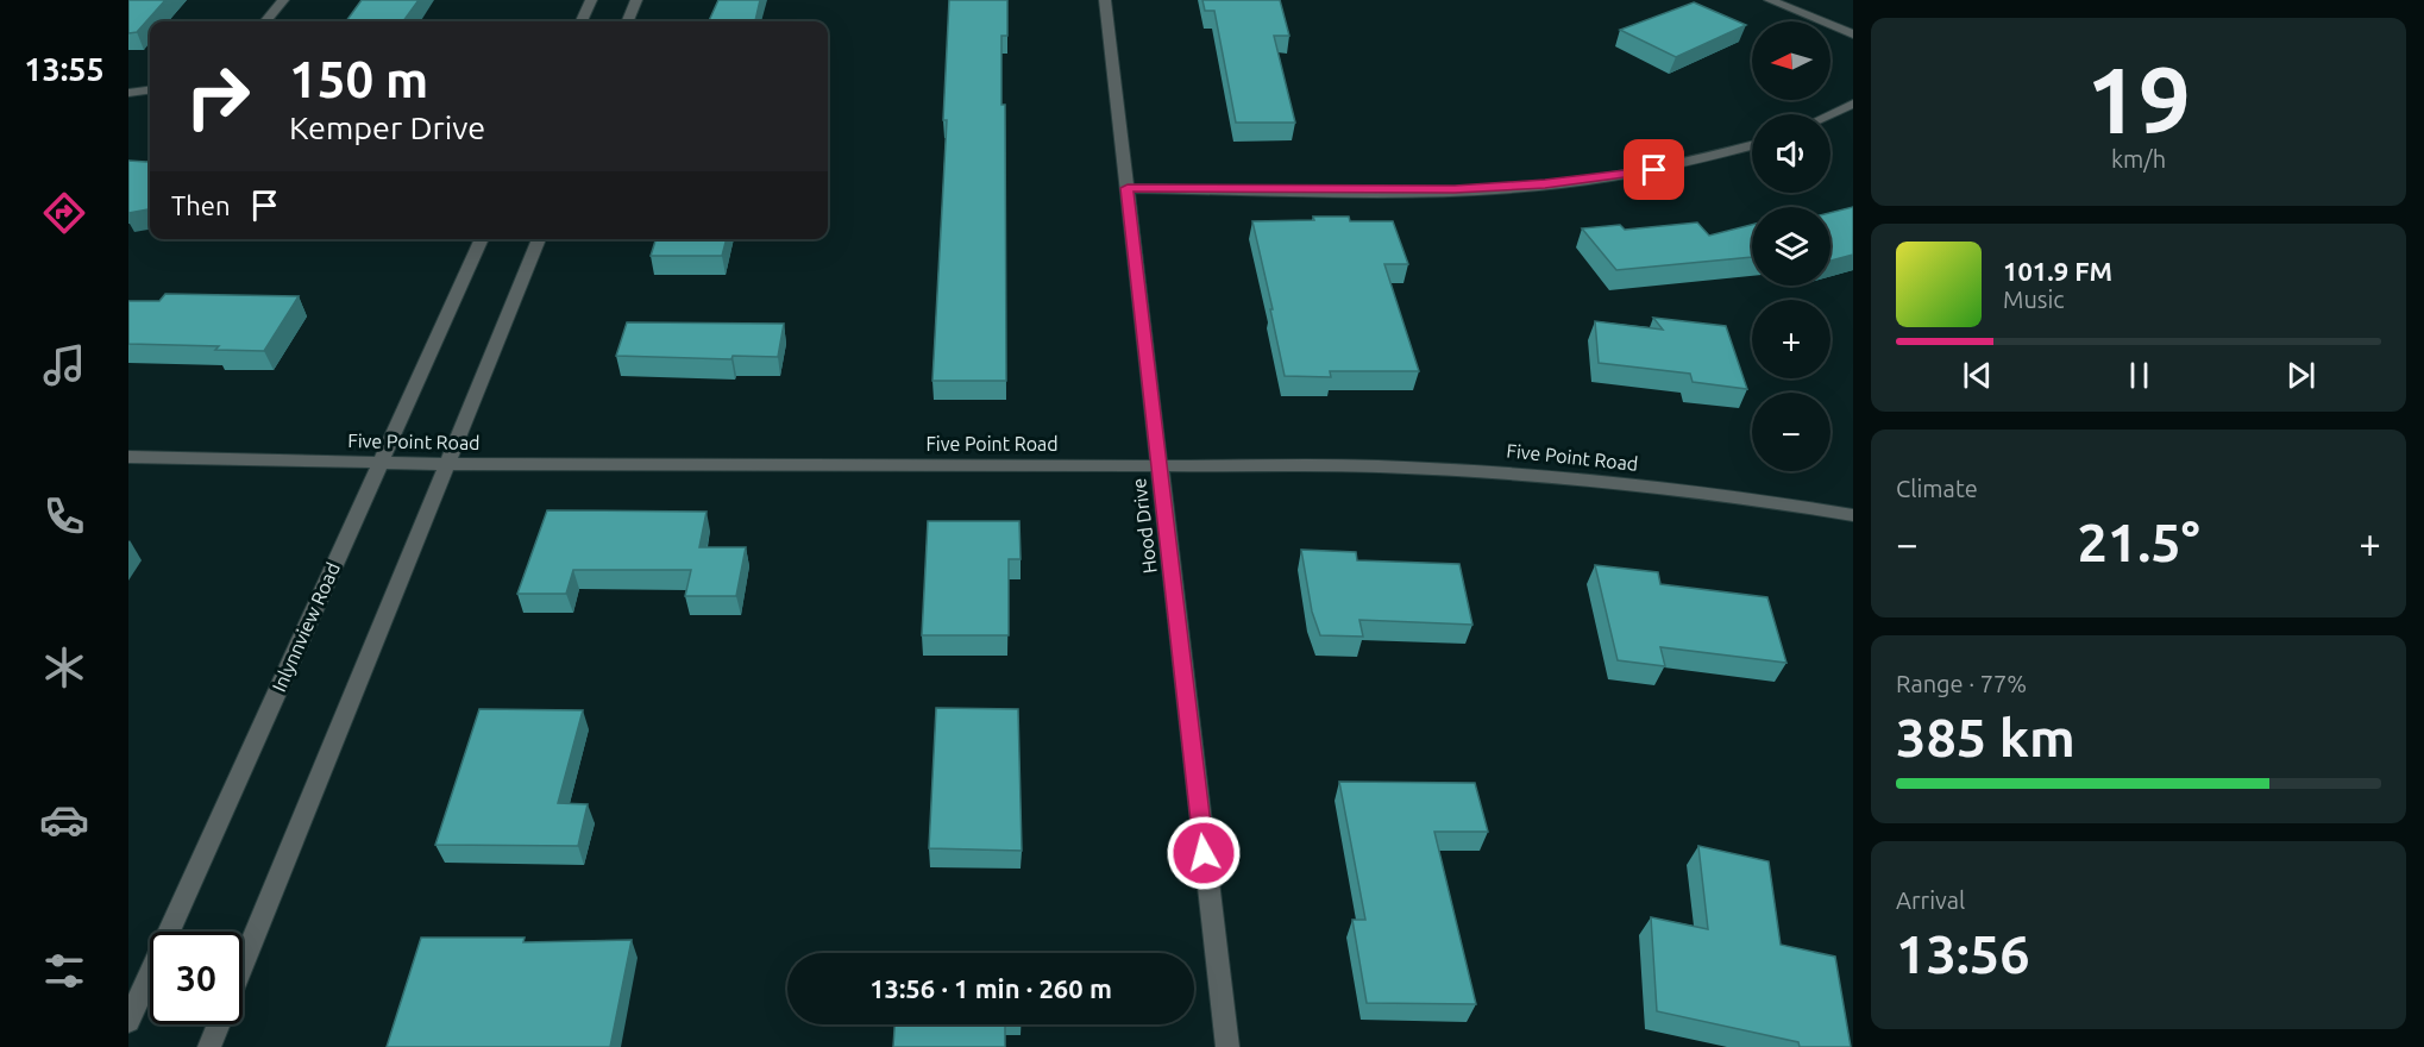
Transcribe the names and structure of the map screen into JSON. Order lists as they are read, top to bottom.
{
  "streets": {
    "street": ["Five Point Road", "Hood Drive", "Inlynnview Road"]
  },
  "crossings": [
    ["Five Point Road", "Hood Drive"],
    ["Five Point Road", "Inlynnview Road"]
  ],
  "north": "left",
  "page": {
    "tabs": "13:55",
    "tile": [
      ["19", "km/h"],
      "Climate",
      ["Range · 77%", "385 km"],
      ["Arrival", "13:56"]
    ],
    "map_buttons": ["+", "−"],
    "turn": ["150 m", "Kemper Drive"],
    "then": "Then",
    "song": ["101.9 FM", "Music"],
    "heat": ["−", "21.5°", "+"],
    "limit": "30",
    "trip": "13:56 · 1 min · 260 m"
  }
}
